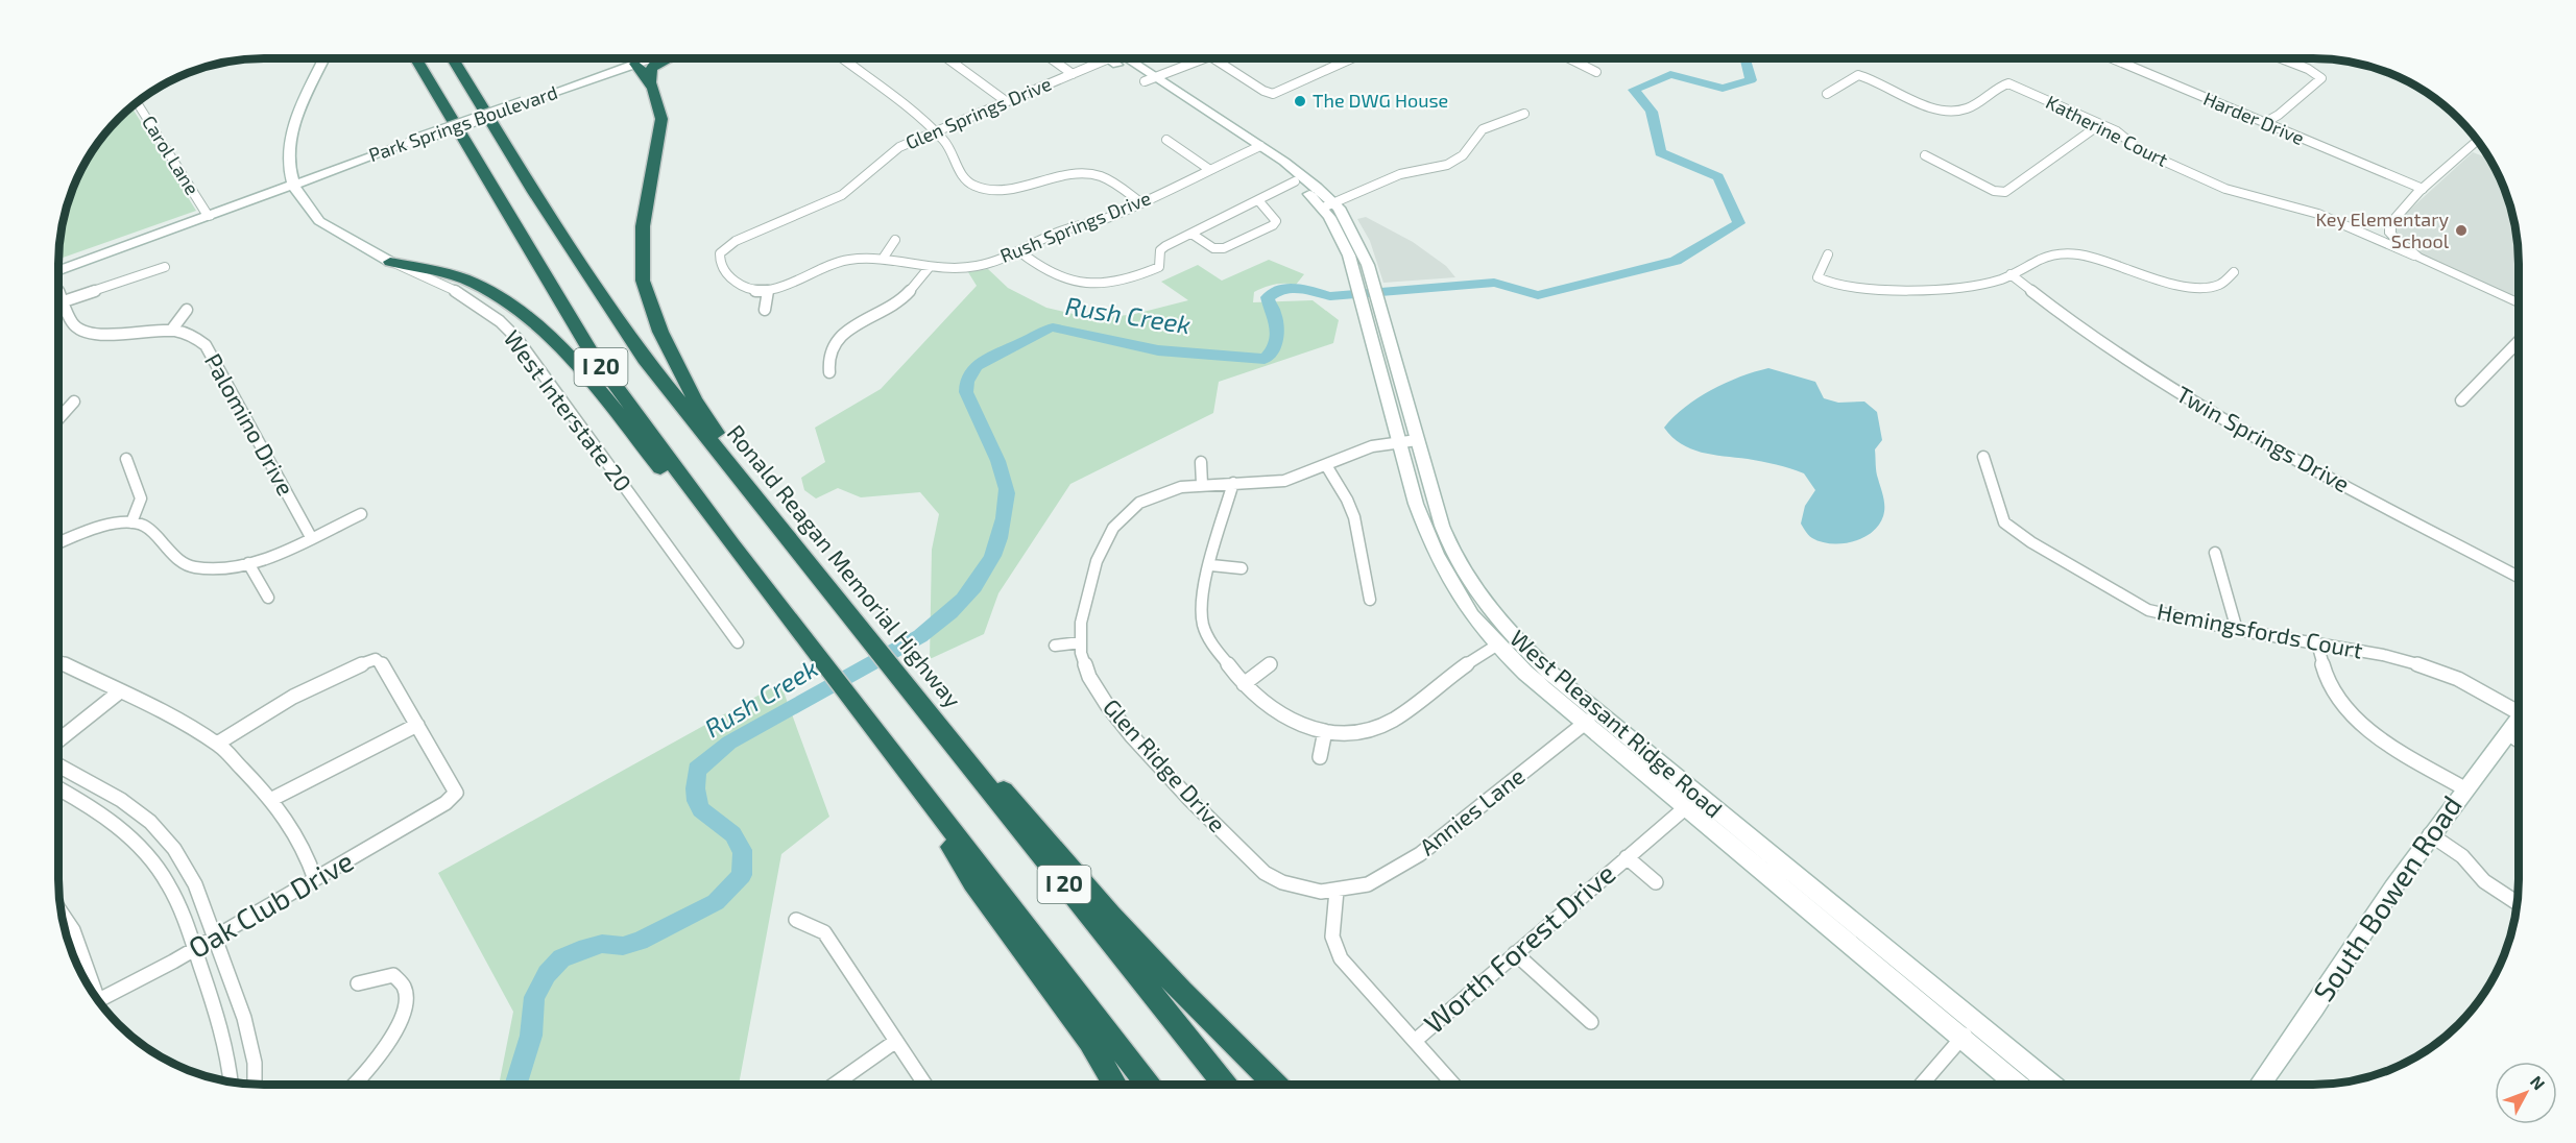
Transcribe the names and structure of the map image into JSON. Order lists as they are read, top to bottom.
{
  "streets": {
    "highway": ["I 20", "Ronald Reagan Memorial Highway"],
    "main road": [
      "Park Springs Boulevard",
      "West Interstate 20",
      "West Pleasant Ridge Road",
      "South Bowen Road"
    ],
    "street": [
      "Glen Springs Drive",
      "Harder Drive",
      "Katherine Court",
      "Carol Lane",
      "Rush Springs Drive",
      "Palomino Drive",
      "Twin Springs Drive",
      "Hemingsfords Court",
      "Glen Ridge Drive",
      "Annies Lane",
      "Oak Club Drive",
      "Worth Forest Drive"
    ]
  },
  "crossings": [
    ["Glen Springs Drive", "Rush Springs Drive"],
    ["Park Springs Boulevard", "Carol Lane"],
    ["Park Springs Boulevard", "West Interstate 20"],
    ["Rush Springs Drive", "West Pleasant Ridge Road"],
    ["West Pleasant Ridge Road", "Glen Ridge Drive"],
    ["West Pleasant Ridge Road", "Annies Lane"],
    ["West Pleasant Ridge Road", "Worth Forest Drive"],
    ["Glen Ridge Drive", "Annies Lane"]
  ],
  "water": ["Rush Creek"],
  "places": ["The DWG House", "Key Elementary School"],
  "north": "top right"
}
